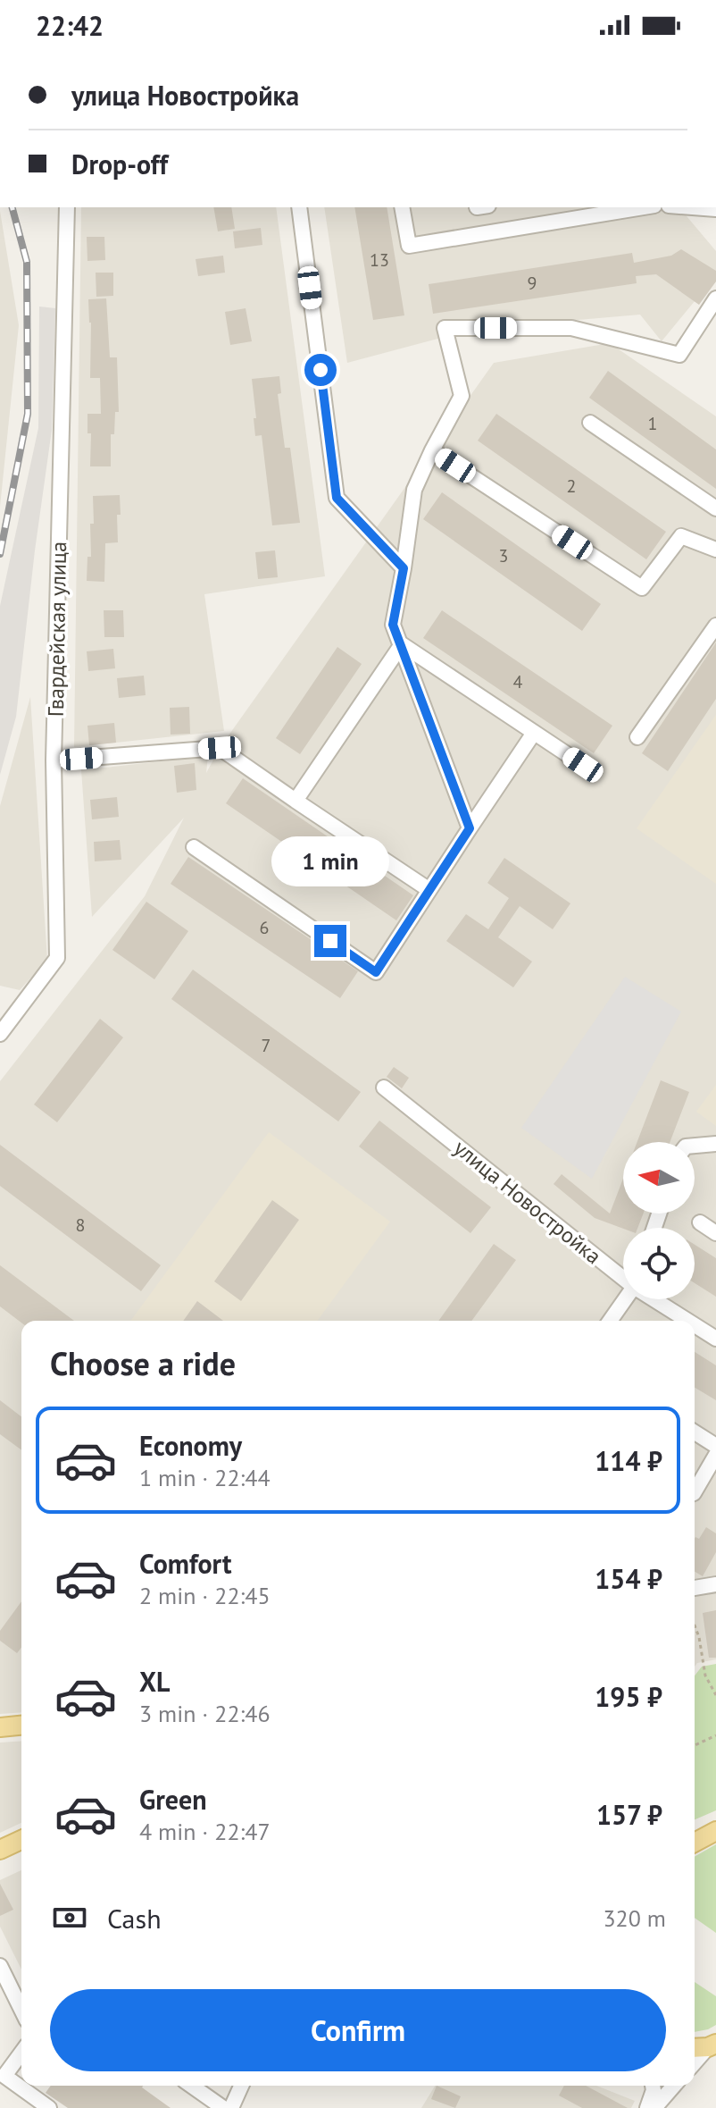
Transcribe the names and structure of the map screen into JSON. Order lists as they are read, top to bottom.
{
  "streets": {
    "street": ["Гвардейская улица", "улица Новостройка"]
  },
  "house_numbers": [
    "13",
    "9",
    "1",
    "2",
    "3",
    "4",
    "6",
    "7",
    "8"
  ],
  "north": "left",
  "page": {
    "status": "22:42",
    "banner": ["улица Новостройка", "Drop-off"],
    "bubble": "1 min",
    "heading": "Choose a ride",
    "list": [
      {
        "name": "Economy",
        "note": "1 min · 22:44",
        "value": "114 ₽"
      },
      {
        "name": "Comfort",
        "note": "2 min · 22:45",
        "value": "154 ₽"
      },
      {
        "name": "XL",
        "note": "3 min · 22:46",
        "value": "195 ₽"
      },
      {
        "name": "Green",
        "note": "4 min · 22:47",
        "value": "157 ₽"
      }
    ],
    "pay": ["Cash", "320 m"],
    "buttons": "Confirm"
  }
}
